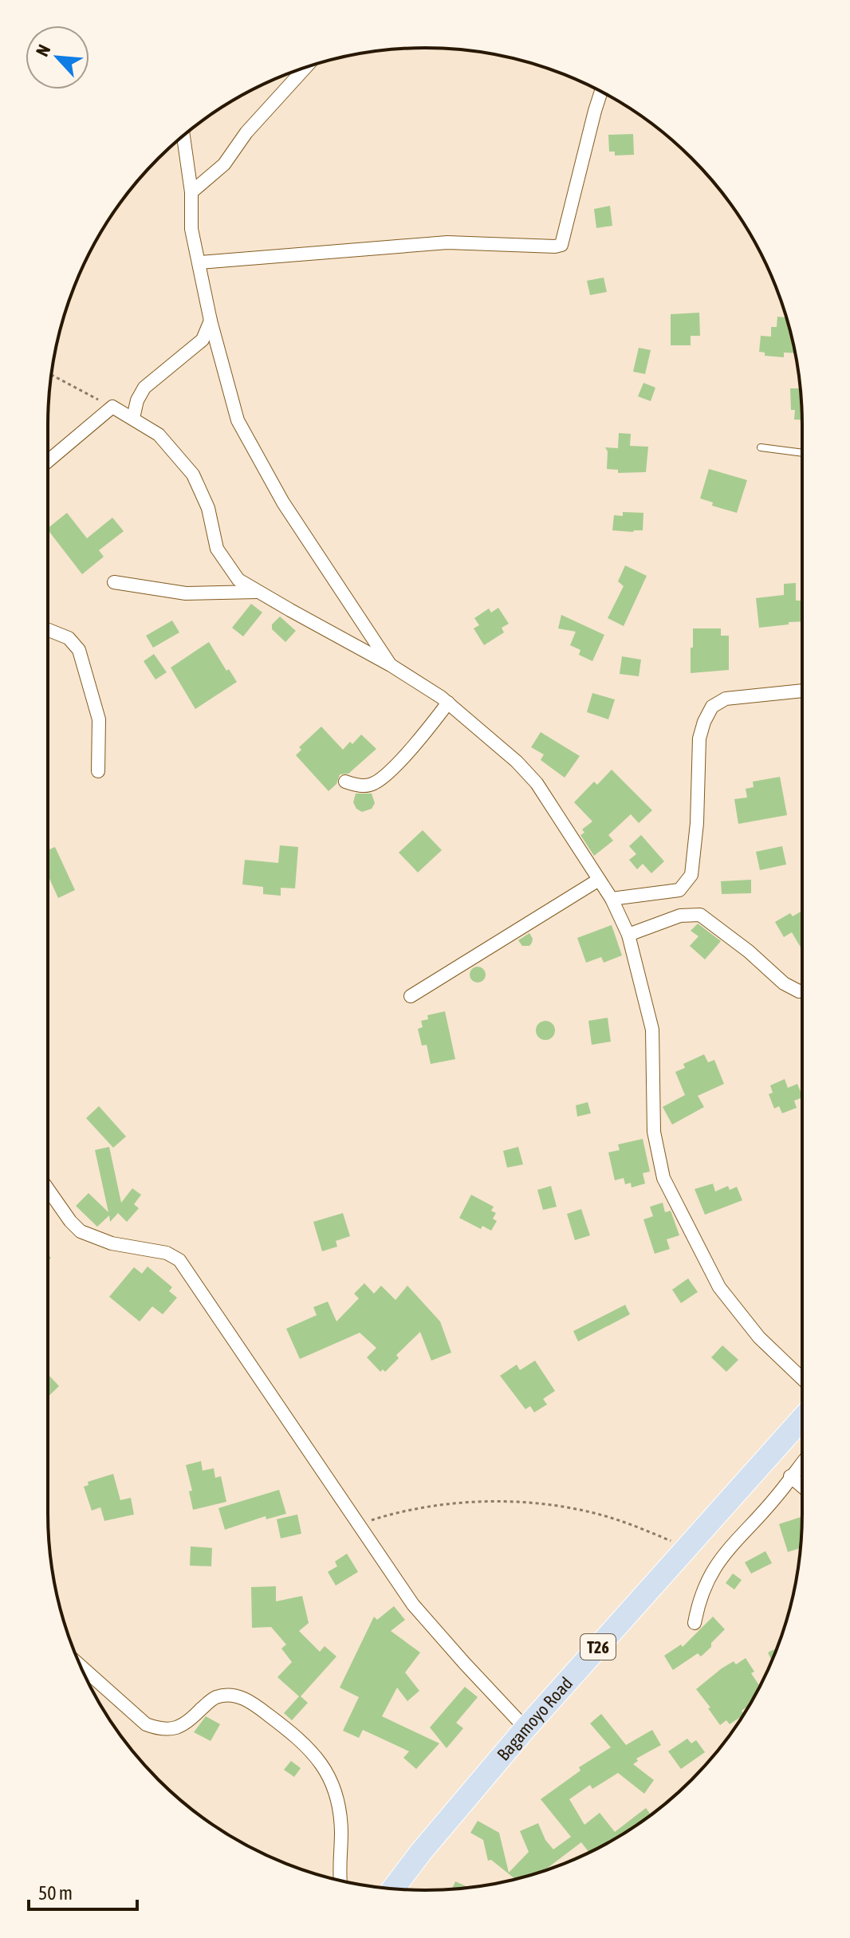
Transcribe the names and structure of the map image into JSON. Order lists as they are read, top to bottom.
{
  "streets": {
    "highway": ["T26", "Bagamoyo Road"]
  },
  "scale_bar": "50 m",
  "north": "top left"
}
